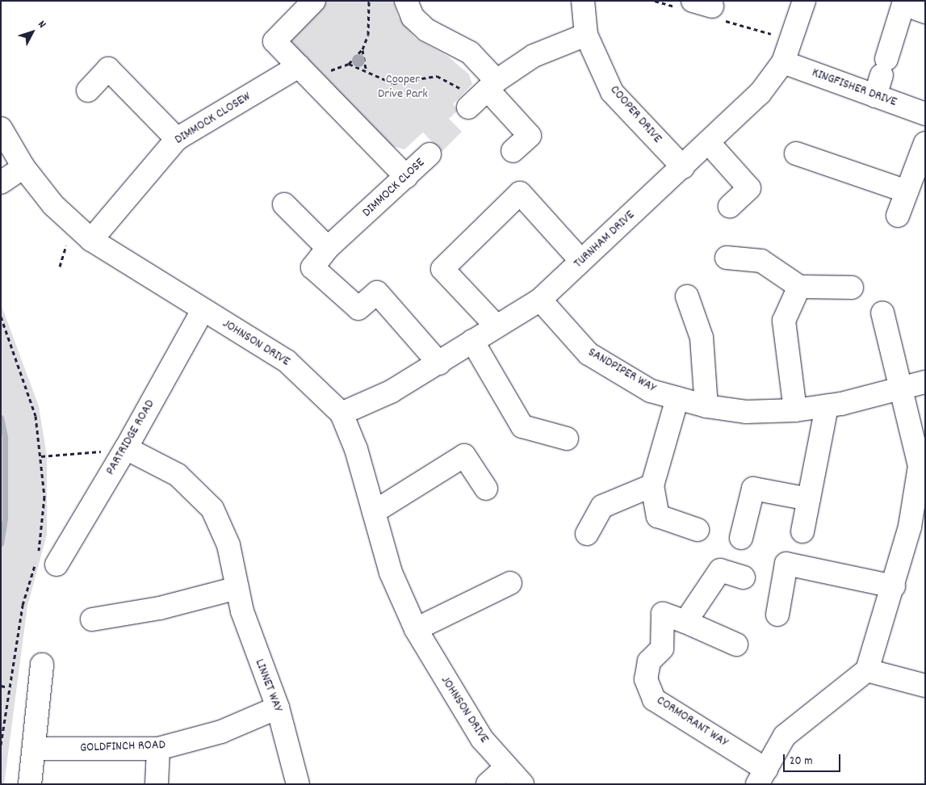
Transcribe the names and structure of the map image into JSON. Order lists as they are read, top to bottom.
{
  "streets": {
    "street": [
      "KINGFISHER DRIVE",
      "COOPER DRIVE",
      "DIMMOCK CLOSEW",
      "DIMMOCK CLOSE",
      "TURNHAM DRIVE",
      "JOHNSON DRIVE",
      "SANDPIPER WAY",
      "PARTRIDGE ROAD",
      "LINNET WAY",
      "CORMORANT WAY",
      "GOLDFINCH ROAD"
    ]
  },
  "crossings": [
    ["KINGFISHER DRIVE", "TURNHAM DRIVE"],
    ["COOPER DRIVE", "TURNHAM DRIVE"],
    ["DIMMOCK CLOSEW", "JOHNSON DRIVE"],
    ["DIMMOCK CLOSE", "TURNHAM DRIVE"],
    ["TURNHAM DRIVE", "JOHNSON DRIVE"],
    ["TURNHAM DRIVE", "SANDPIPER WAY"],
    ["JOHNSON DRIVE", "PARTRIDGE ROAD"],
    ["PARTRIDGE ROAD", "LINNET WAY"],
    ["LINNET WAY", "GOLDFINCH ROAD"]
  ],
  "parks": ["Cooper Drive Park"],
  "scale_bar": "20 m",
  "north": "top right"
}
